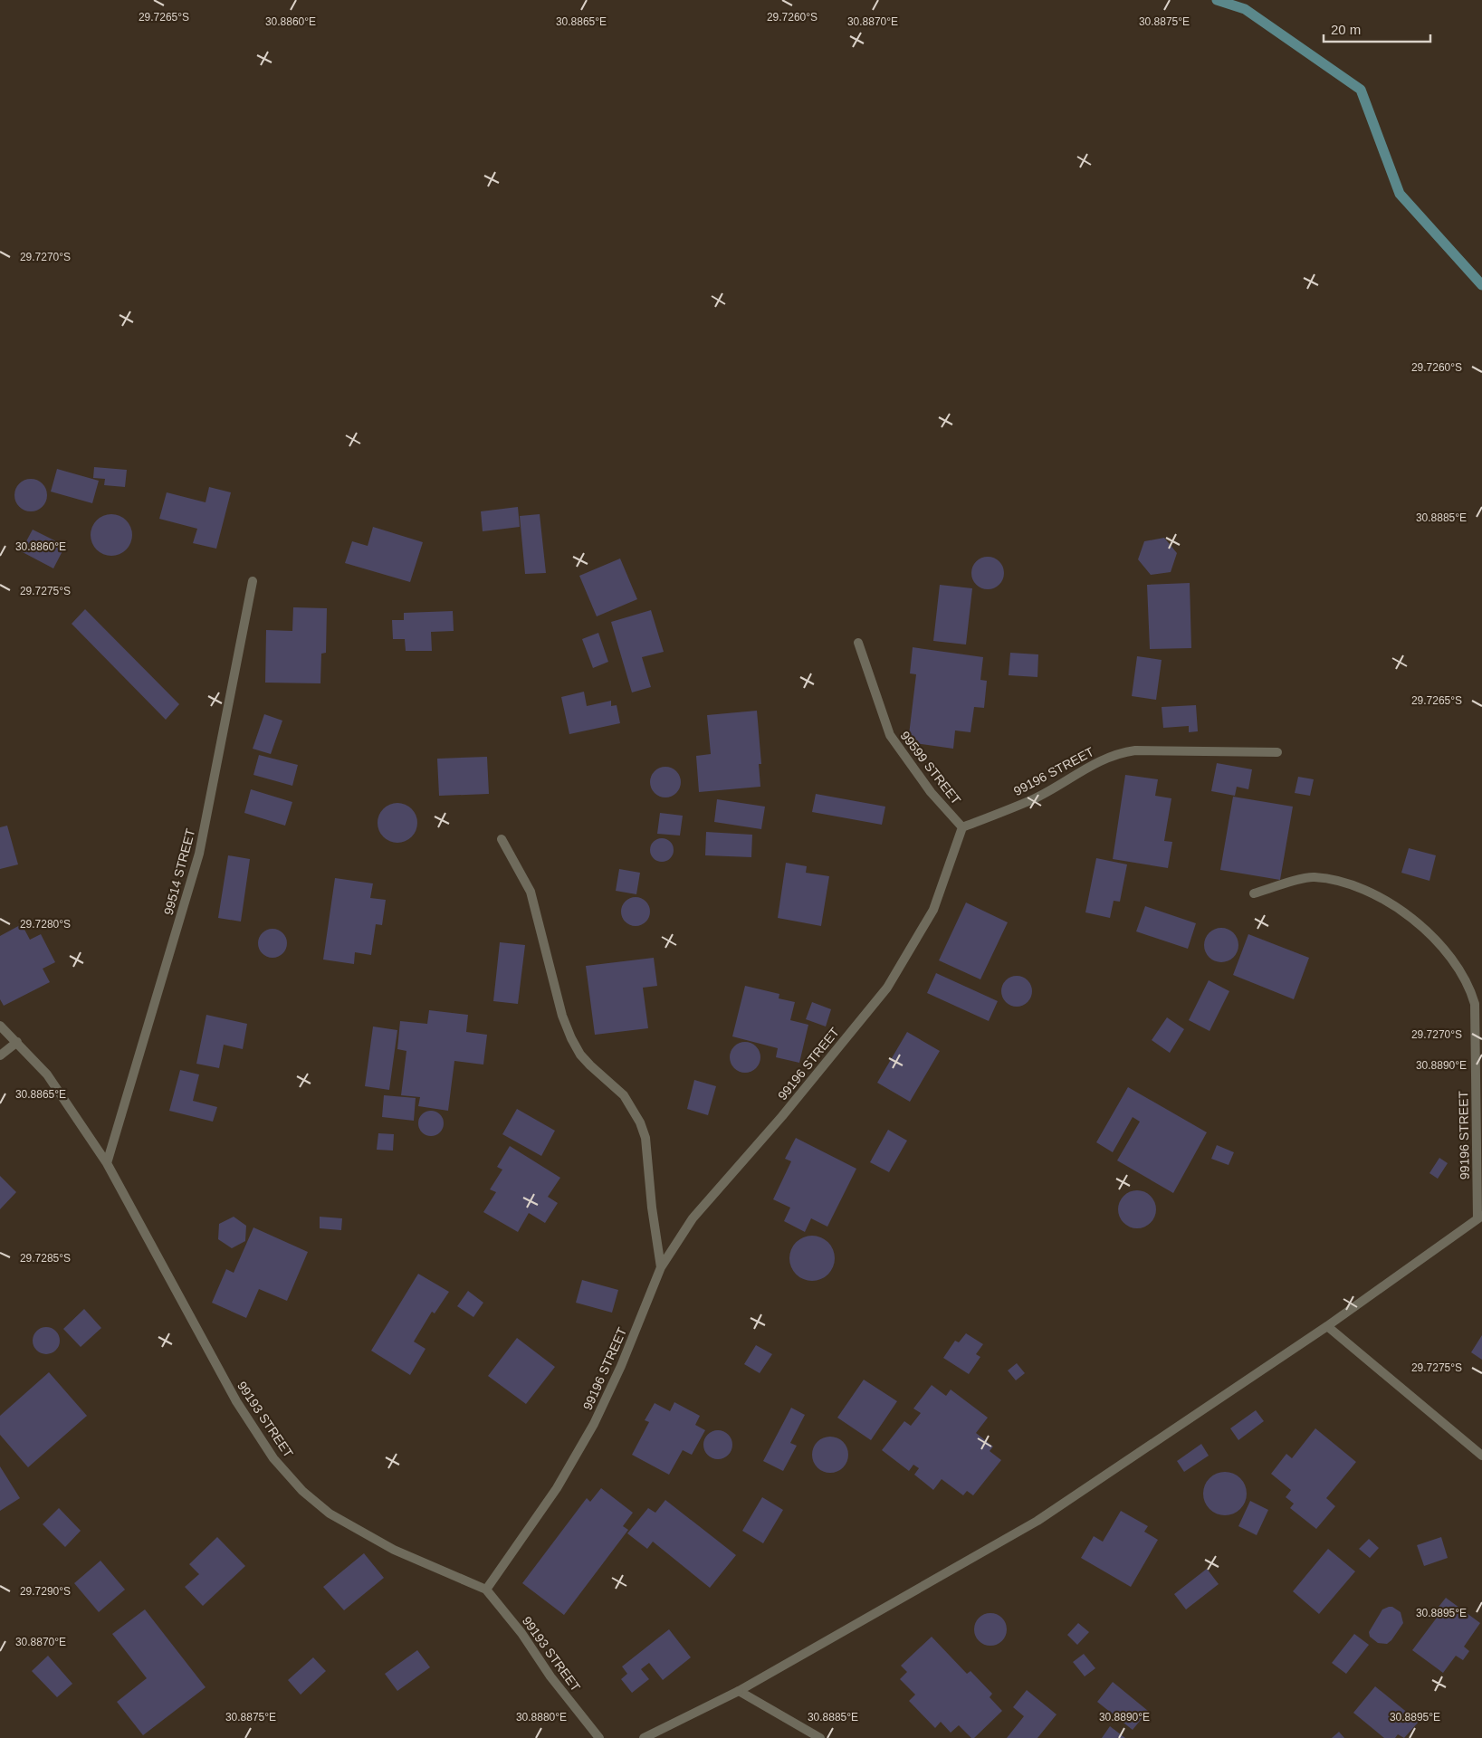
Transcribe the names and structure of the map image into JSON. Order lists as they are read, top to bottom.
{
  "streets": {
    "street": [
      "99599 STREET",
      "99196 STREET",
      "99514 STREET",
      "99193 STREET"
    ]
  },
  "crossings": [
    ["99599 STREET", "99196 STREET"],
    ["99196 STREET", "99193 STREET"],
    ["99514 STREET", "99193 STREET"]
  ],
  "scale_bar": "20 m",
  "coordinates": [
    "29.7260°S",
    "29.7265°S",
    "30.8860°E",
    "30.8865°E",
    "30.8870°E",
    "30.8875°E",
    "29.7270°S",
    "30.8885°E",
    "29.7275°S",
    "29.7280°S",
    "30.8890°E",
    "29.7285°S",
    "29.7290°S",
    "30.8895°E",
    "30.8880°E"
  ]
}
